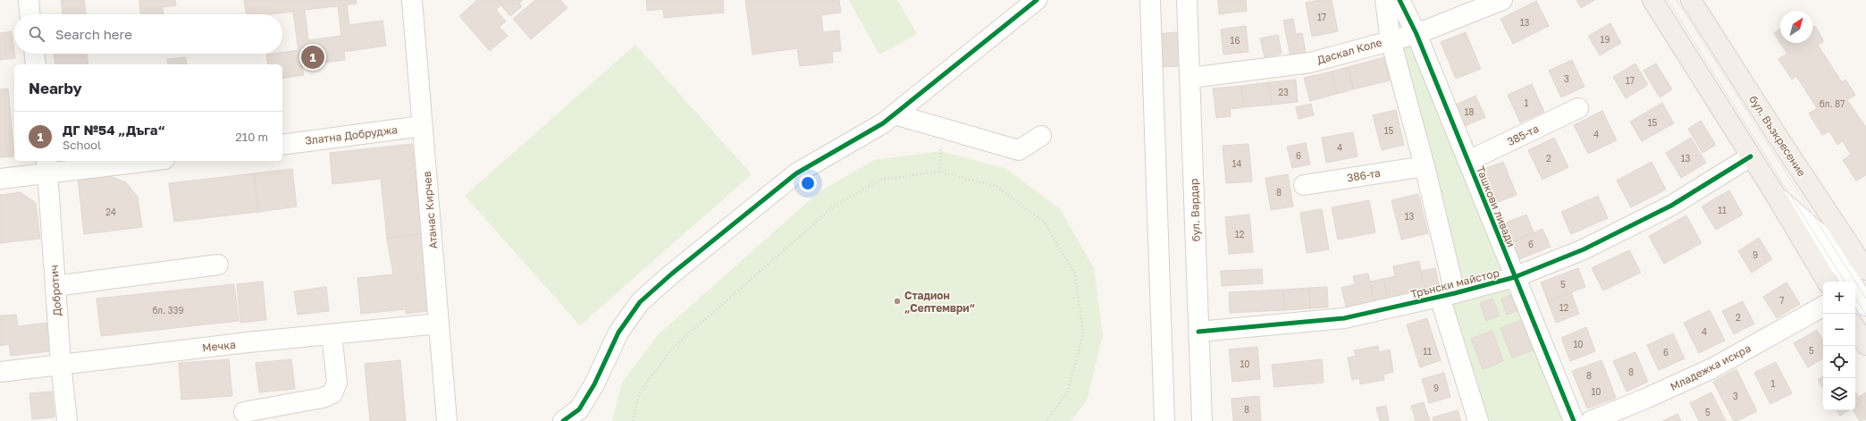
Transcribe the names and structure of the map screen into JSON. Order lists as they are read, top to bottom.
{
  "streets": {
    "main road": ["бул. Възкресение"],
    "street": [
      "Даскал Коле",
      "Златна Добруджа",
      "385-та",
      "386-та",
      "Ташкови ливади",
      "Атанас Кирчев",
      "бул. Вардар",
      "Трънски майстор",
      "Добротич",
      "Мечка",
      "Младежка искра"
    ]
  },
  "crossings": [
    ["Даскал Коле", "Ташкови ливади"],
    ["Даскал Коле", "бул. Вардар"],
    ["Златна Добруджа", "Атанас Кирчев"],
    ["385-та", "Ташкови ливади"],
    ["Ташкови ливади", "Трънски майстор"],
    ["Атанас Кирчев", "Мечка"],
    ["бул. Вардар", "Трънски майстор"],
    ["Добротич", "Мечка"]
  ],
  "places": ["Стадион „Септември“"],
  "house_numbers": [
    "17",
    "13",
    "19",
    "16",
    "3",
    "17",
    "23",
    "1",
    "бл. 87",
    "18",
    "15",
    "15",
    "4",
    "4",
    "6",
    "2",
    "13",
    "14",
    "8",
    "11",
    "24",
    "13",
    "12",
    "6",
    "9",
    "5",
    "7",
    "12",
    "бл. 339",
    "2",
    "4",
    "10",
    "5",
    "11",
    "6",
    "10",
    "8",
    "8",
    "1",
    "9",
    "10",
    "3",
    "8",
    "5"
  ],
  "north": "top right",
  "page": {
    "search": "Search here",
    "pins": "1",
    "heading": "Nearby",
    "list": [
      {
        "mark": "1",
        "name": "ДГ №54 „Дъга“",
        "note": "School",
        "value": "210 m"
      }
    ],
    "map_buttons": ["+", "−"]
  }
}
